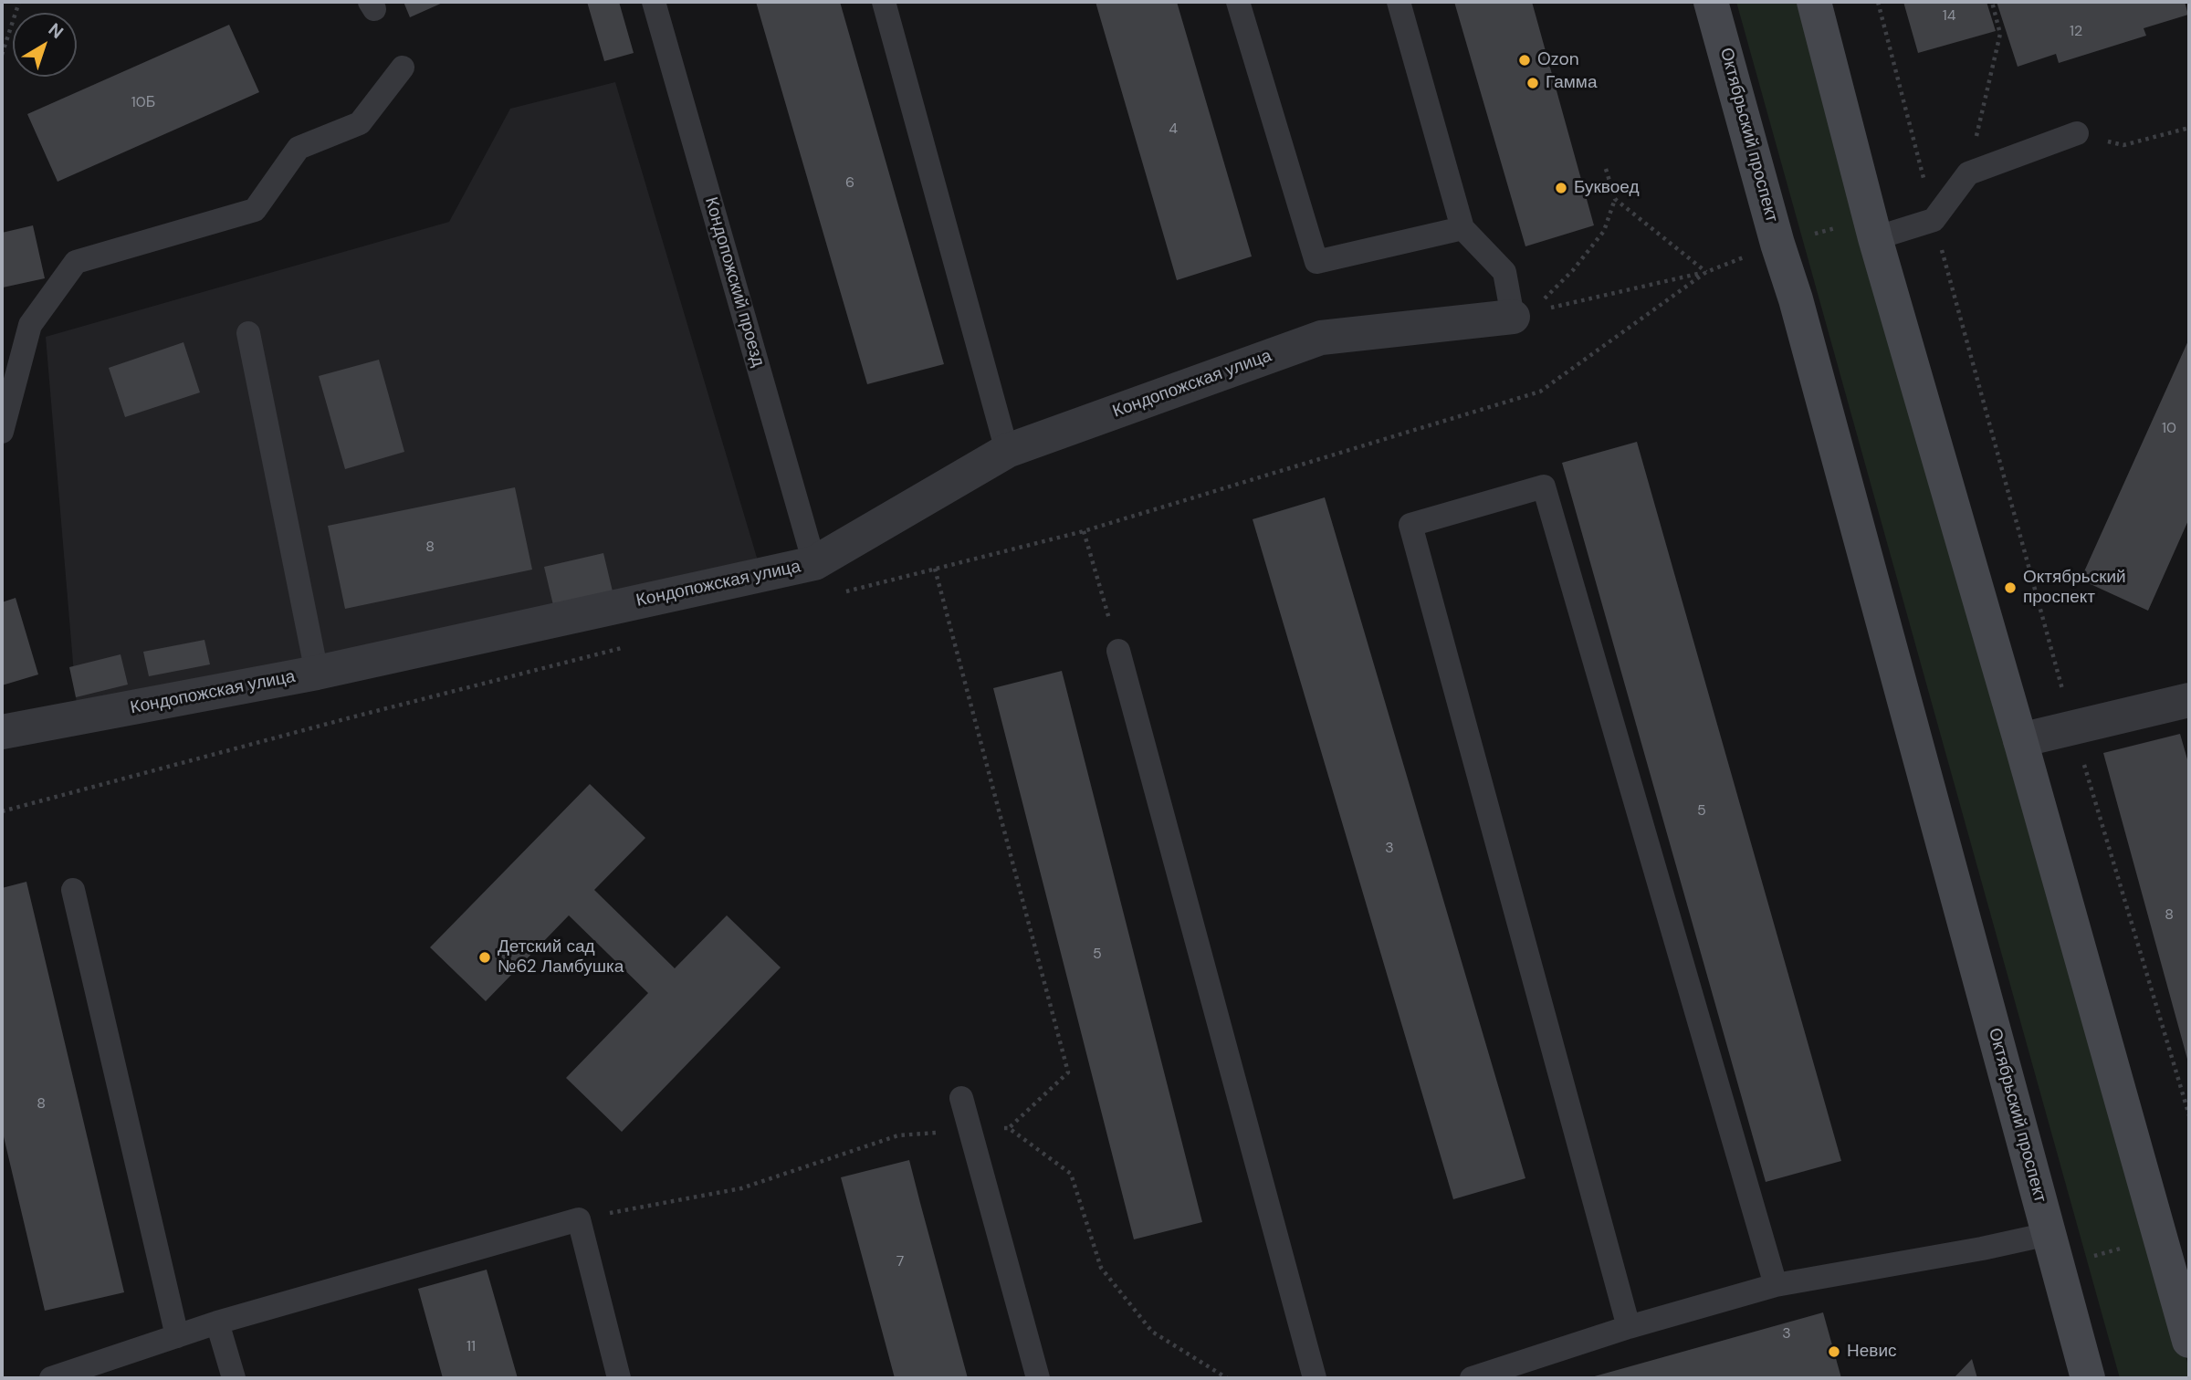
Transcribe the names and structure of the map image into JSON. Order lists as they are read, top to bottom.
{
  "streets": {
    "main road": ["Октябрьский проспект"],
    "street": ["Кондопожская улица"],
    "lane": ["Кондопожский проезд"]
  },
  "crossings": [
    ["Кондопожский проезд", "Кондопожская улица"]
  ],
  "places": [
    "Ozon",
    "Гамма",
    "Буквоед",
    "Октябрьский проспект",
    "Детский сад №62 Ламбушка",
    "Невис"
  ],
  "house_numbers": [
    "14",
    "12",
    "10Б",
    "4",
    "6",
    "10",
    "8",
    "5",
    "3",
    "8",
    "5",
    "8",
    "7",
    "3",
    "11"
  ],
  "north": "top right"
}
